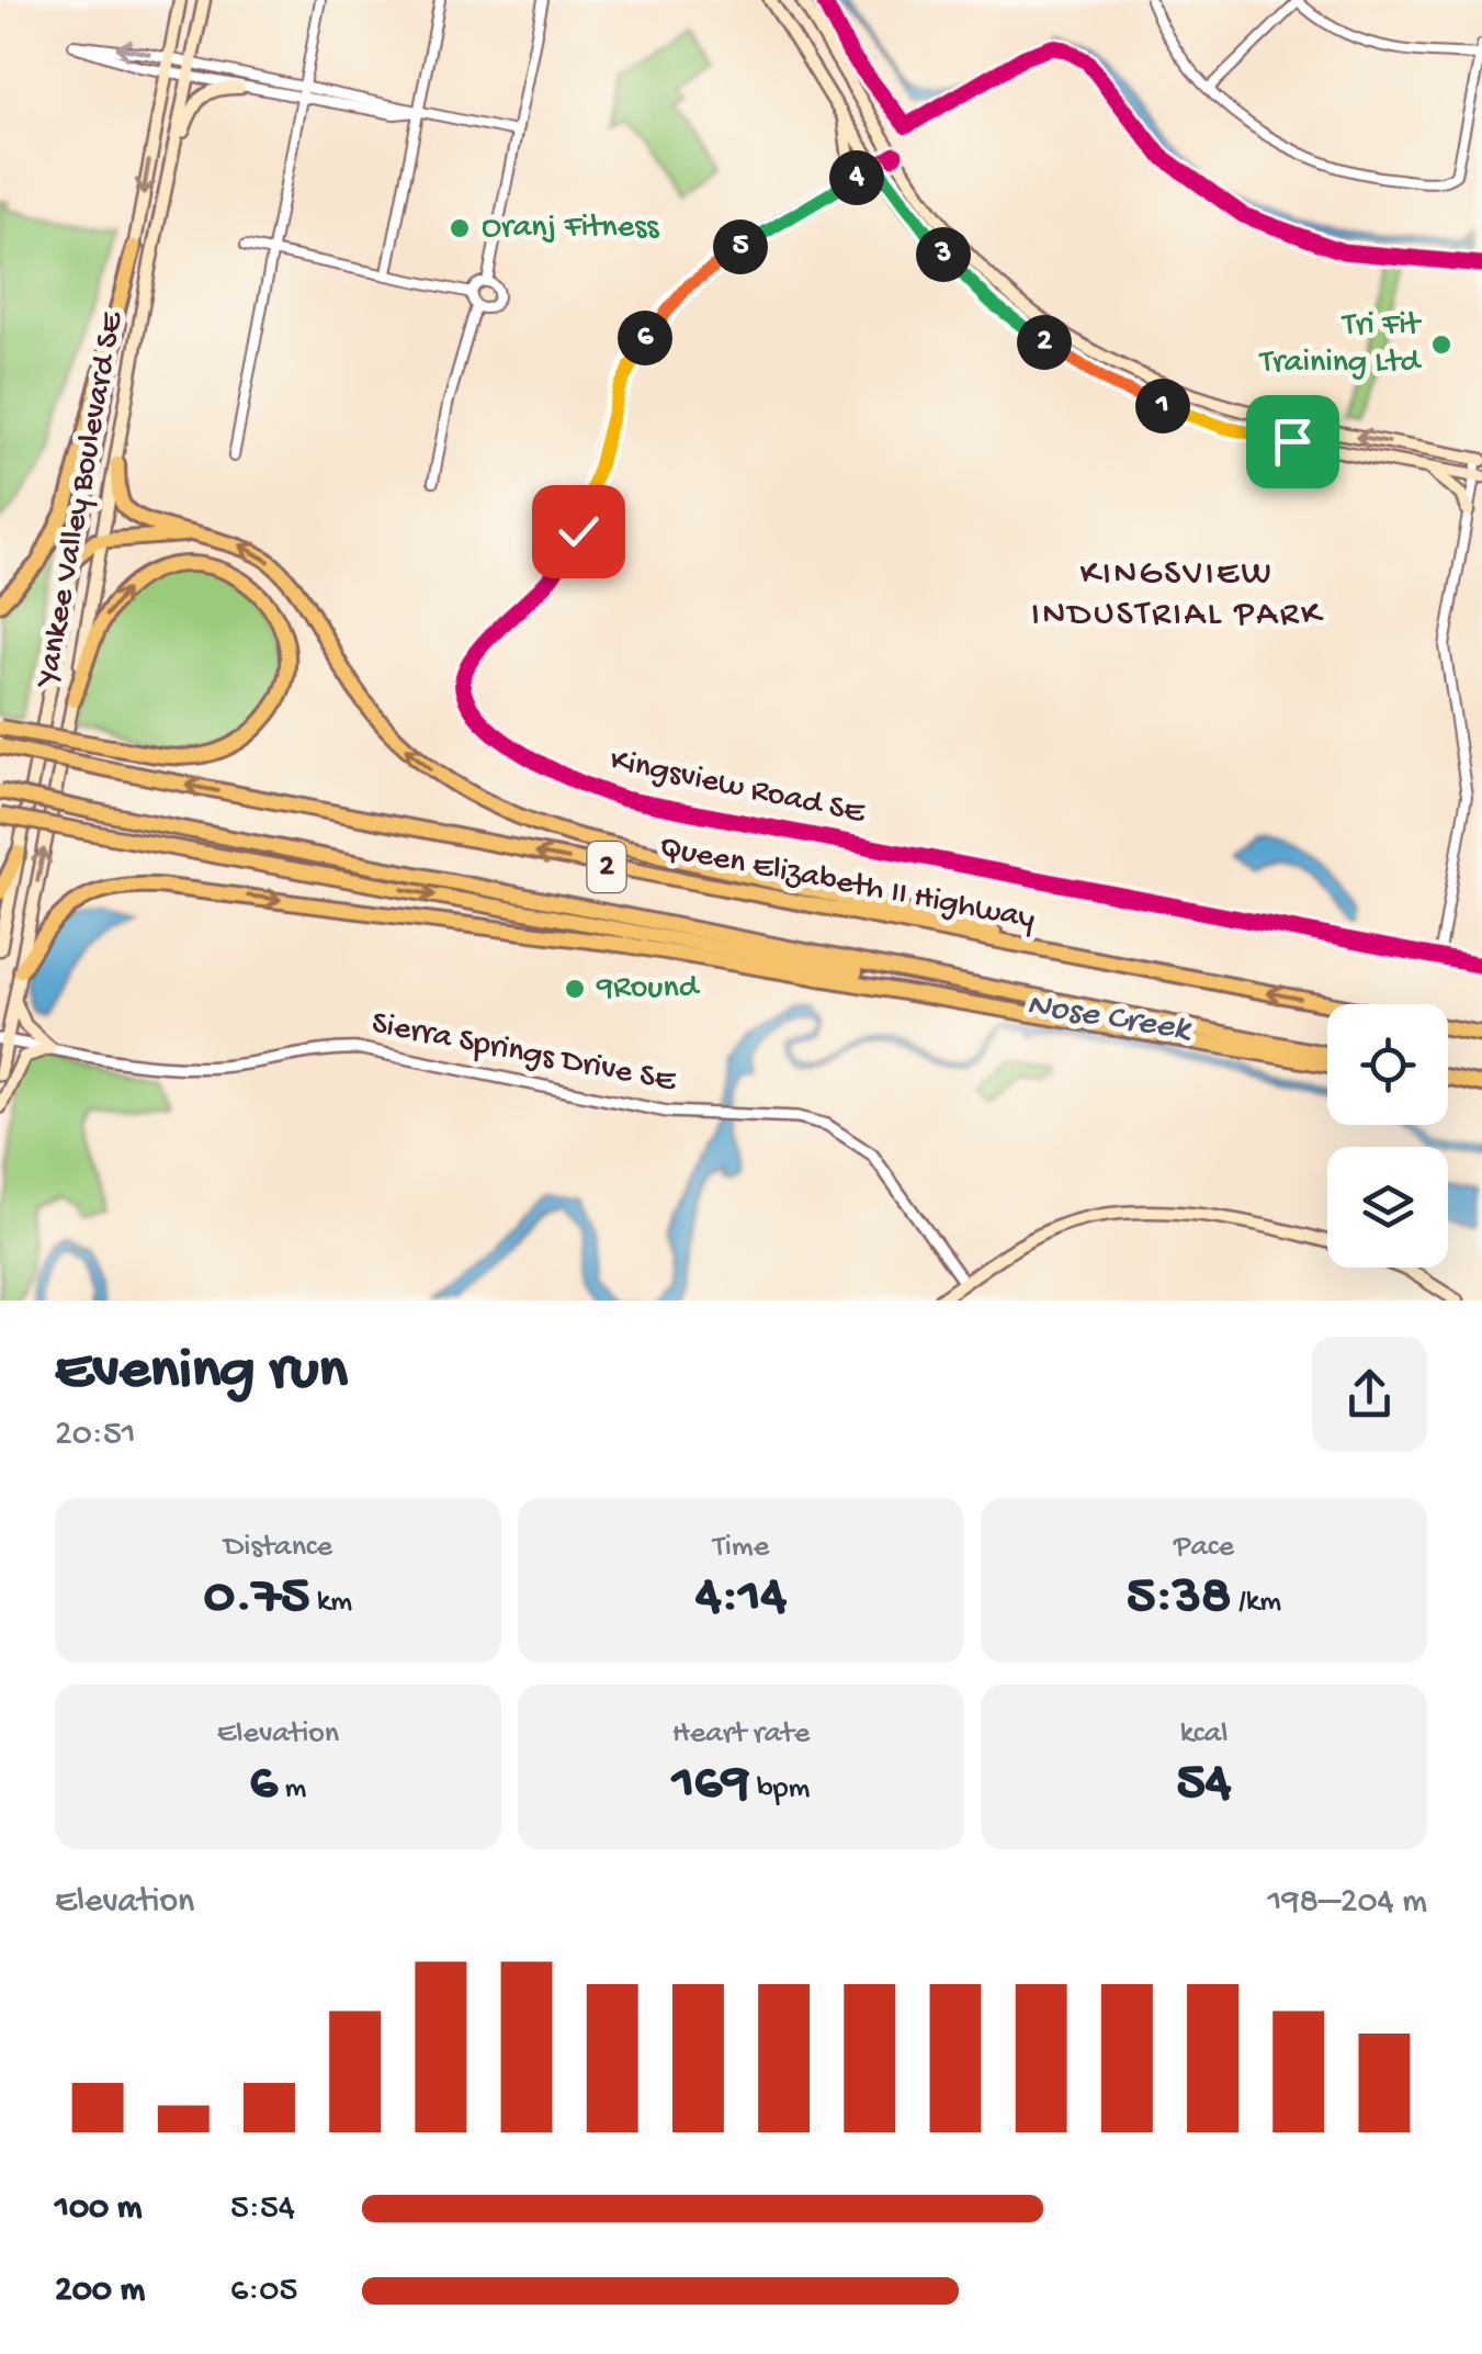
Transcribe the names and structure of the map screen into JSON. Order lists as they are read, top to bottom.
{
  "streets": {
    "highway": ["2", "Queen Elizabeth II Highway"],
    "main road": ["Yankee Valley Boulevard SE"],
    "street": ["Kingsview Road SE", "Sierra Springs Drive SE"]
  },
  "crossings": [
    ["Yankee Valley Boulevard SE", "Sierra Springs Drive SE"]
  ],
  "districts": ["KINGSVIEW INDUSTRIAL PARK"],
  "water": ["Nose Creek"],
  "places": ["Oranj Fitness", "Tri Fit Training Ltd", "9Round"],
  "page": {
    "pins": [
      "4",
      "5",
      "3",
      "6",
      "2",
      "1"
    ],
    "heading": ["Evening run", "20:51"],
    "stats": [
      ["Distance", "0.75 km"],
      ["Time", "4:14"],
      ["Pace", "5:38 /km"],
      ["Elevation", "6 m"],
      ["Heart rate", "169 bpm"],
      ["kcal", "54"]
    ],
    "chart": ["Elevation", "198–204 m"],
    "list": [
      {
        "name": "100 m",
        "note": "5:54"
      },
      {
        "name": "200 m",
        "note": "6:05"
      }
    ]
  }
}
